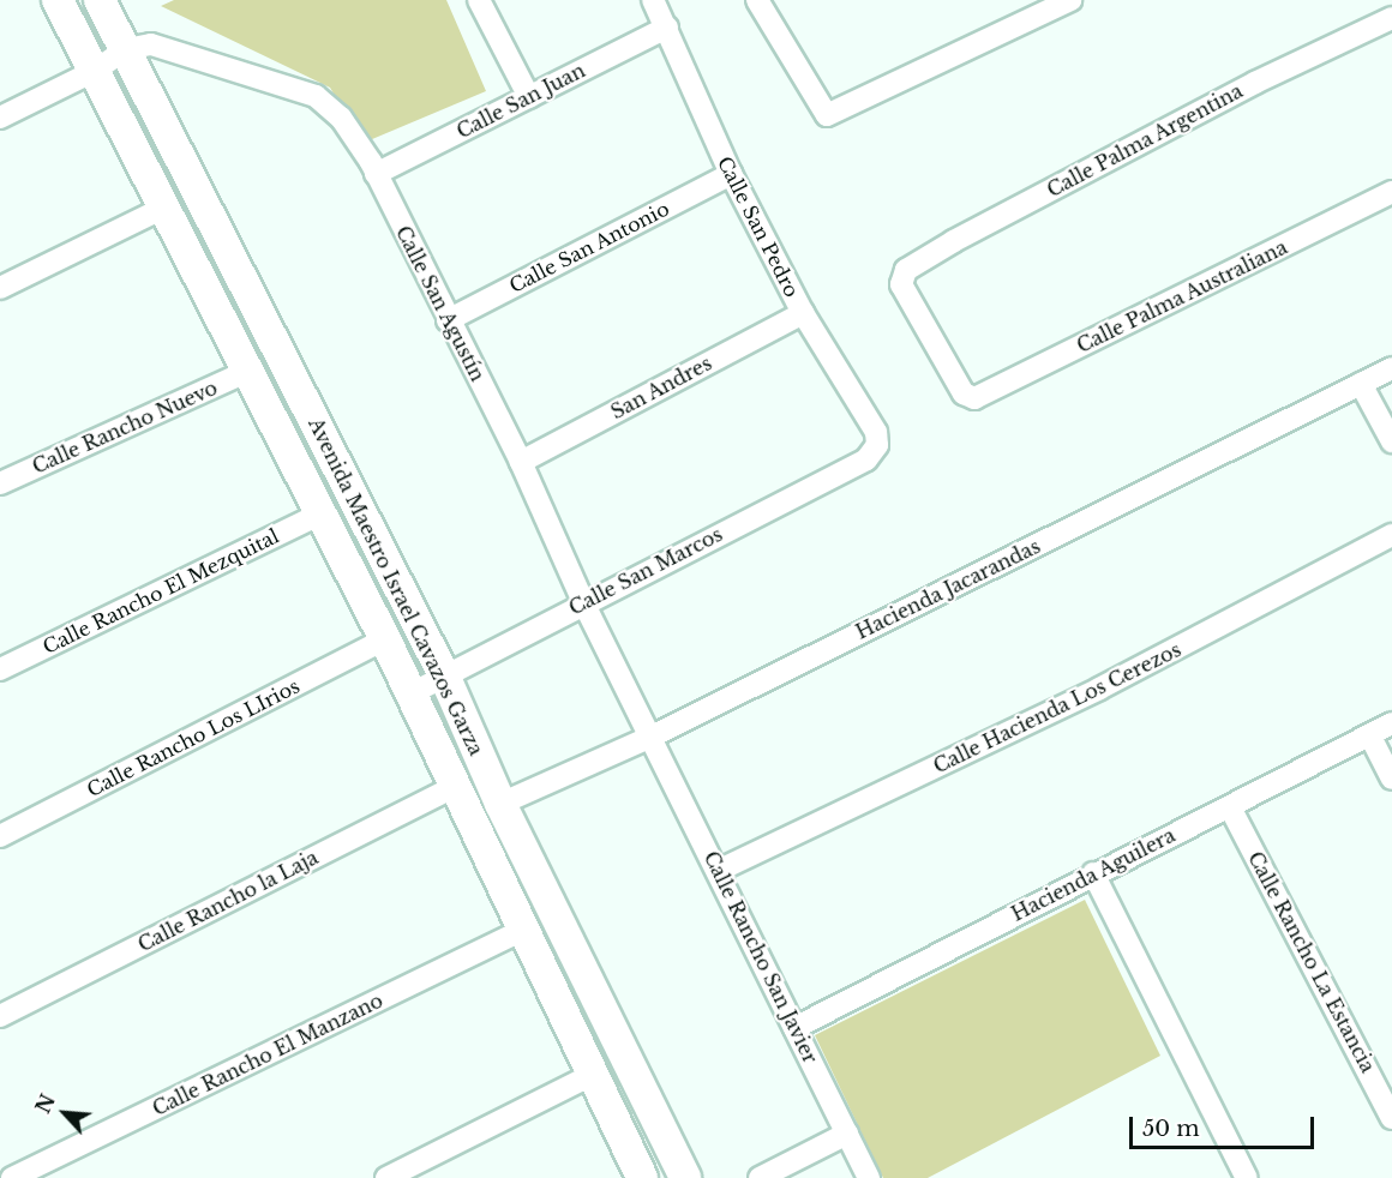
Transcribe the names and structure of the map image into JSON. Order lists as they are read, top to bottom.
{
  "streets": {
    "street": [
      "Calle San Juan",
      "Calle Palma Argentina",
      "Calle San Pedro",
      "Calle San Antonio",
      "Calle Palma Australiana",
      "Calle San Agustín",
      "San Andres",
      "Calle Rancho Nuevo",
      "Calle San Marcos",
      "Avenida Maestro Israel Cavazos Garza",
      "Hacienda Jacarandas",
      "Calle Rancho El Mezquital",
      "Calle Hacienda Los Cerezos",
      "Calle Rancho Los LIrios",
      "Hacienda Aguilera",
      "Calle Rancho la Laja",
      "Calle Rancho San Javier",
      "Calle Rancho La Estancia",
      "Calle Rancho El Manzano"
    ]
  },
  "crossings": [
    ["Calle San Juan", "Calle San Pedro"],
    ["Calle San Juan", "Calle San Agustín"],
    ["Calle Palma Argentina", "Calle Palma Australiana"],
    ["Calle San Pedro", "Calle San Antonio"],
    ["Calle San Pedro", "San Andres"],
    ["Calle San Pedro", "Calle San Marcos"],
    ["Calle San Antonio", "Calle San Agustín"],
    ["Calle San Agustín", "San Andres"],
    ["Calle San Agustín", "Calle San Marcos"],
    ["Calle San Agustín", "Avenida Maestro Israel Cavazos Garza"],
    ["Calle San Agustín", "Hacienda Jacarandas"],
    ["Calle San Agustín", "Calle Rancho San Javier"],
    ["Calle Rancho Nuevo", "Avenida Maestro Israel Cavazos Garza"],
    ["Calle San Marcos", "Avenida Maestro Israel Cavazos Garza"],
    ["Avenida Maestro Israel Cavazos Garza", "Hacienda Jacarandas"],
    ["Avenida Maestro Israel Cavazos Garza", "Calle Rancho El Mezquital"],
    ["Avenida Maestro Israel Cavazos Garza", "Calle Rancho Los LIrios"],
    ["Avenida Maestro Israel Cavazos Garza", "Calle Rancho la Laja"],
    ["Avenida Maestro Israel Cavazos Garza", "Calle Rancho El Manzano"],
    ["Hacienda Jacarandas", "Calle Rancho San Javier"],
    ["Calle Hacienda Los Cerezos", "Calle Rancho San Javier"],
    ["Hacienda Aguilera", "Calle Rancho San Javier"],
    ["Hacienda Aguilera", "Calle Rancho La Estancia"]
  ],
  "scale_bar": "50 m",
  "north": "top left"
}
